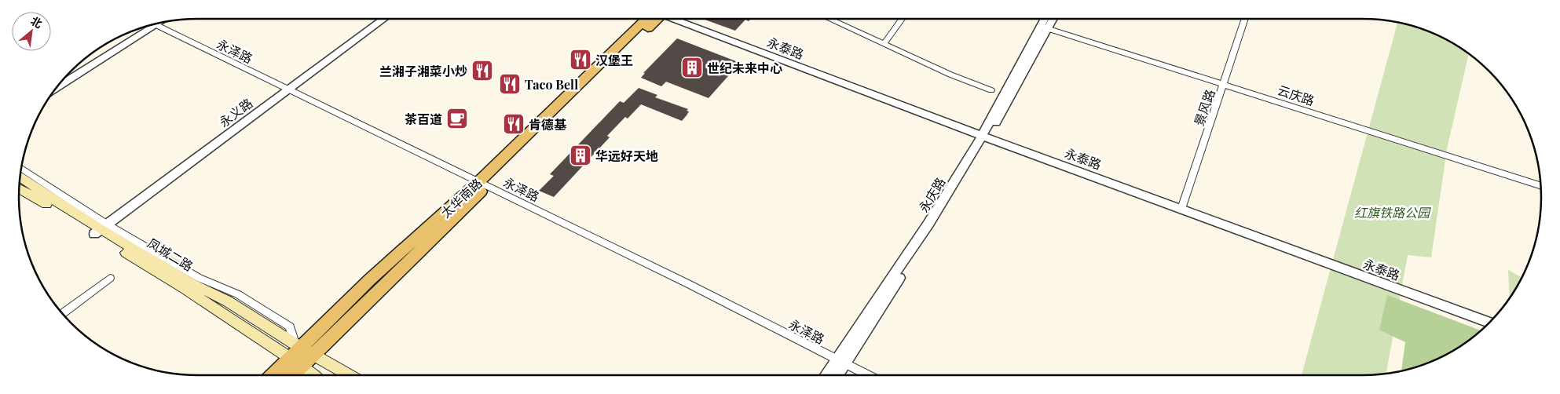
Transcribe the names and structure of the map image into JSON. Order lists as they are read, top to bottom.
{
  "streets": {
    "main road": ["太华南路", "凤城二路"],
    "street": [
      "永泰路",
      "永泽路",
      "云庆路",
      "景风路",
      "永义路",
      "永庆路"
    ]
  },
  "crossings": [
    ["永泰路", "景风路"],
    ["永泰路", "永庆路"],
    ["永泽路", "永义路"],
    ["永泽路", "永庆路"],
    ["永泽路", "太华南路"],
    ["云庆路", "景风路"],
    ["云庆路", "永庆路"],
    ["永义路", "凤城二路"],
    ["太华南路", "凤城二路"]
  ],
  "parks": ["红旗铁路公园"],
  "places": {
    "restaurant": [
      "汉堡王",
      "兰湘子湘菜小炒",
      "Taco Bell",
      "肯德基"
    ],
    "building": ["世纪未来中心", "华远好天地"],
    "cafe": ["茶百道"]
  },
  "north": "top right"
}
